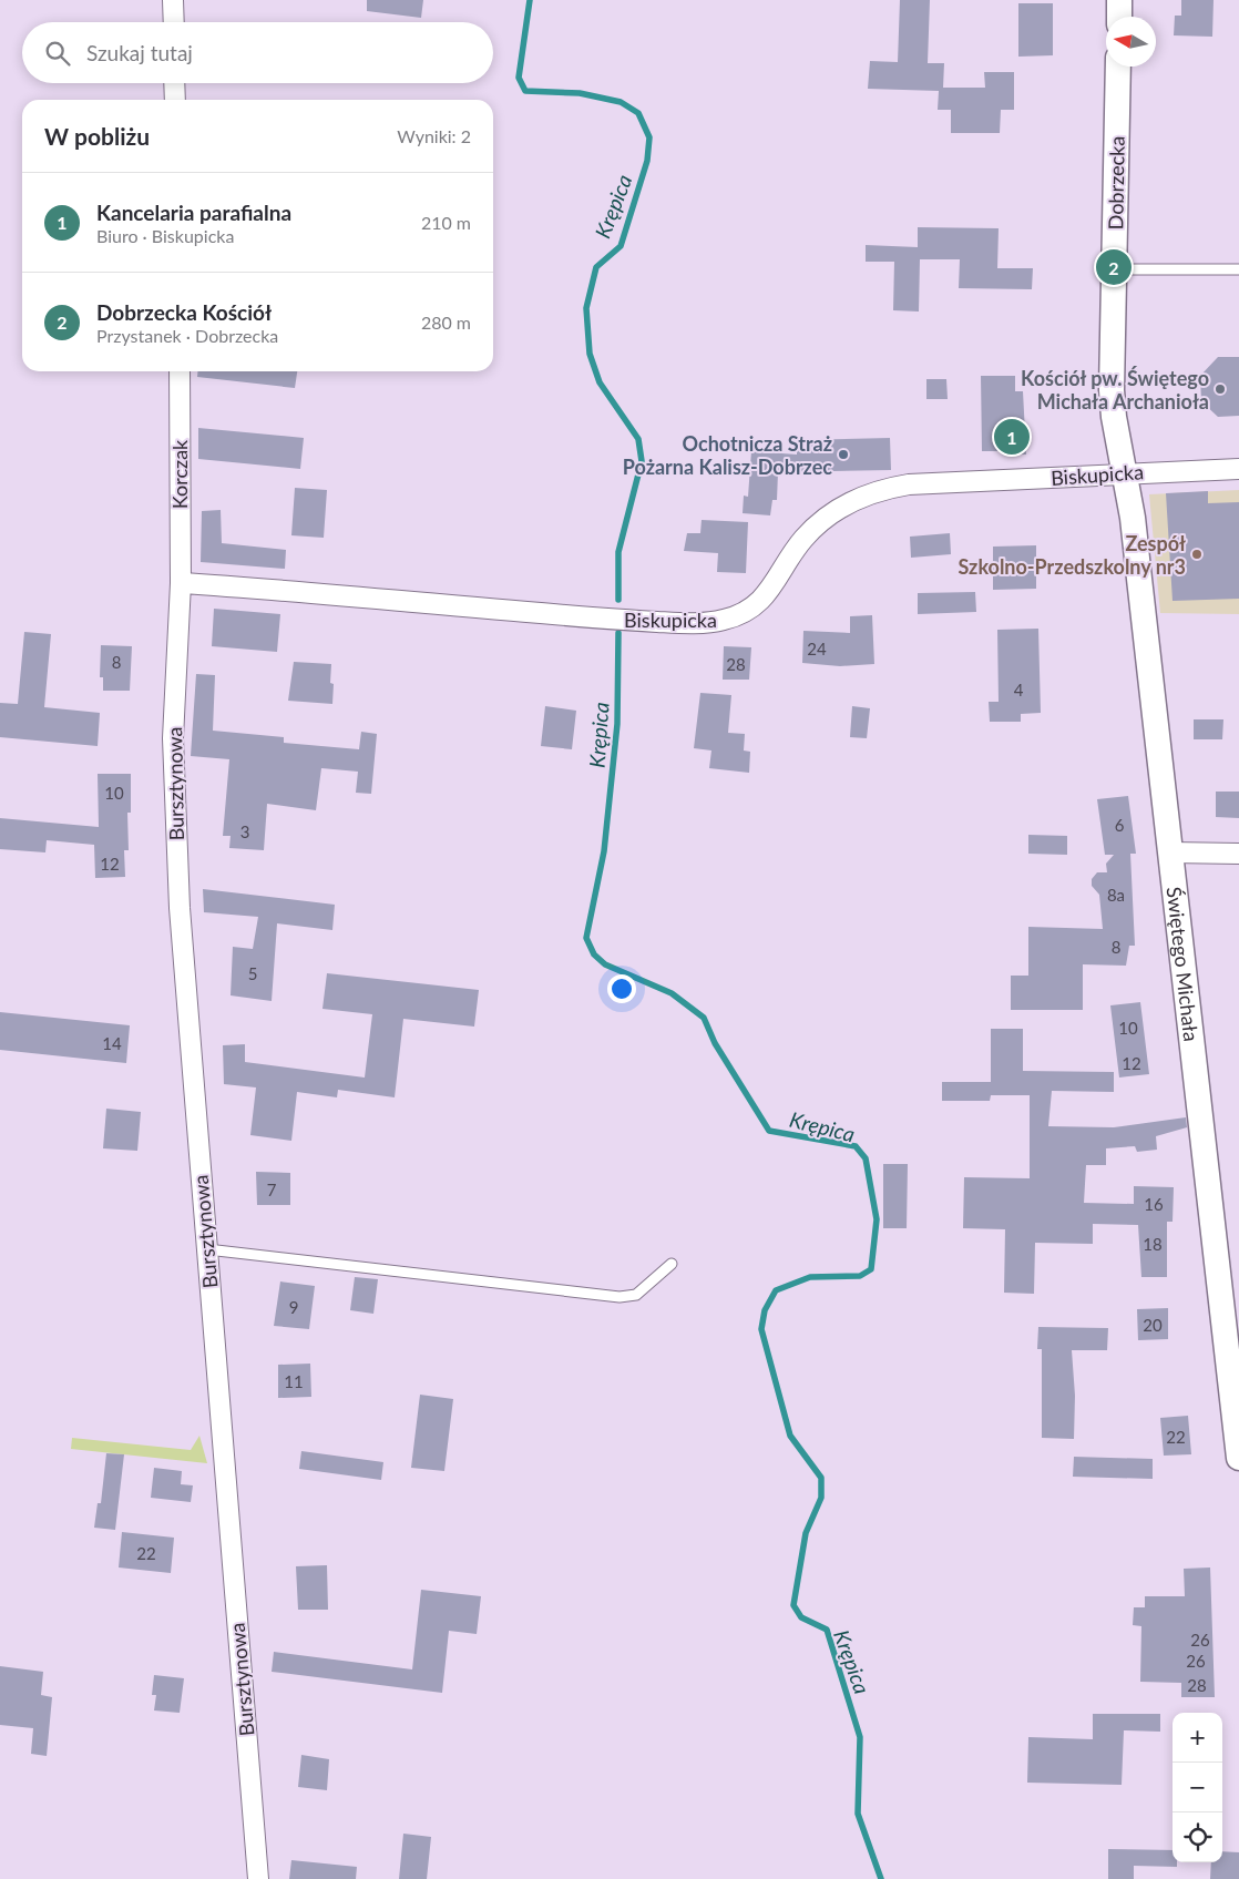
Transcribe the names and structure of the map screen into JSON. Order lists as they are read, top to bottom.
{
  "streets": {
    "street": [
      "Dobrzecka",
      "Korczak",
      "Biskupicka",
      "Bursztynowa",
      "Świętego Michała"
    ]
  },
  "crossings": [
    ["Dobrzecka", "Biskupicka"],
    ["Dobrzecka", "Świętego Michała"],
    ["Korczak", "Biskupicka"],
    ["Korczak", "Bursztynowa"],
    ["Biskupicka", "Bursztynowa"],
    ["Biskupicka", "Świętego Michała"]
  ],
  "water": ["Krępica"],
  "places": ["Kościół pw. Świętego Michała Archanioła", "Ochotnicza Straż Pożarna Kalisz-Dobrzec", "Zespół Szkolno-Przedszkolny nr3"],
  "house_numbers": [
    "24",
    "8",
    "28",
    "4",
    "10",
    "6",
    "3",
    "12",
    "8a",
    "8",
    "5",
    "10",
    "14",
    "12",
    "7",
    "16",
    "18",
    "9",
    "20",
    "11",
    "22",
    "22",
    "26",
    "26",
    "28"
  ],
  "north": "left",
  "page": {
    "search": "Szukaj tutaj",
    "heading": ["W pobliżu", "Wyniki: 2"],
    "list": [
      {
        "mark": "1",
        "name": "Kancelaria parafialna",
        "note": "Biuro · Biskupicka",
        "value": "210 m"
      },
      {
        "mark": "2",
        "name": "Dobrzecka Kościół",
        "note": "Przystanek · Dobrzecka",
        "value": "280 m"
      }
    ],
    "pins": ["2", "1"],
    "map_buttons": ["+", "−"]
  }
}
